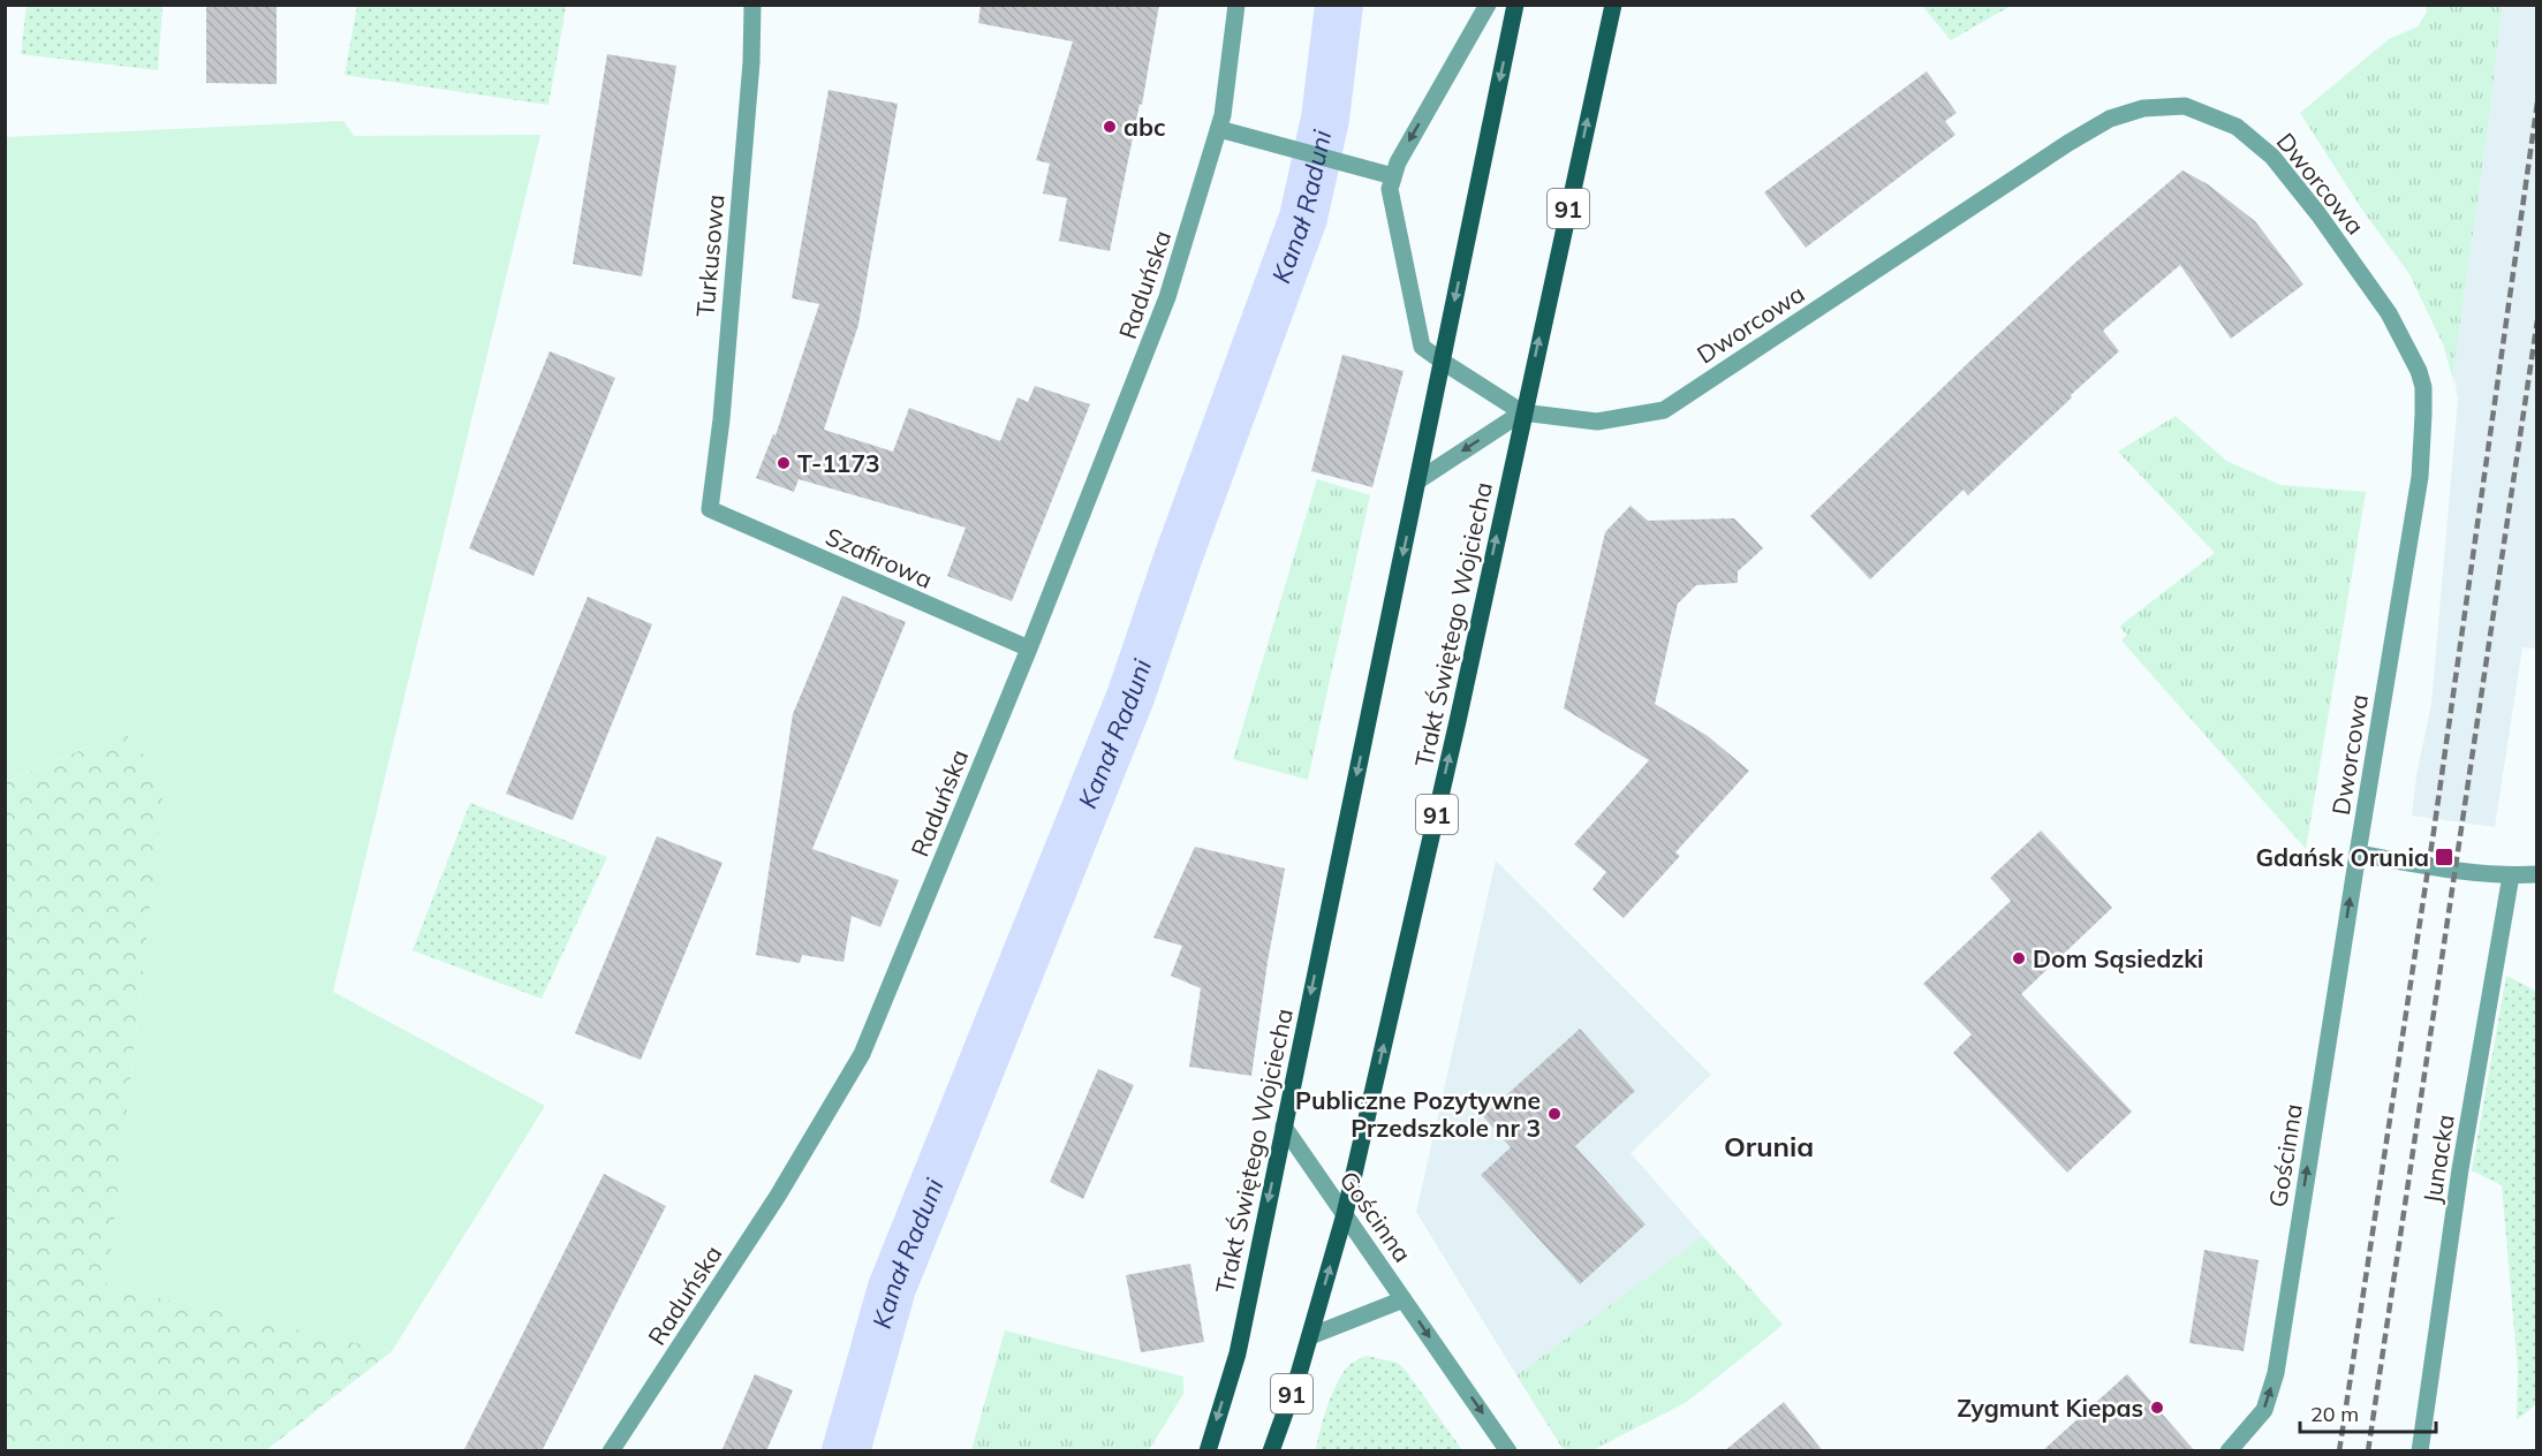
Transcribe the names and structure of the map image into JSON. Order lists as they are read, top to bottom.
{
  "streets": {
    "main road": ["91", "Trakt Świętego Wojciecha"],
    "street": [
      "Dworcowa",
      "Turkusowa",
      "Raduńska",
      "Szafirowa",
      "Gościnna",
      "Junacka"
    ]
  },
  "crossings": [
    ["Dworcowa", "Trakt Świętego Wojciecha"],
    ["Dworcowa", "Gościnna"],
    ["Turkusowa", "Szafirowa"],
    ["Raduńska", "Szafirowa"],
    ["Trakt Świętego Wojciecha", "Gościnna"]
  ],
  "districts": ["Orunia"],
  "water": ["Kanał Raduni"],
  "places": {
    "other": [
      "abc",
      "T-1173",
      "Dom Sąsiedzki",
      "Publiczne Pozytywne Przedszkole nr 3",
      "Zygmunt Kiepas"
    ],
    "transit": ["Gdańsk Orunia"]
  },
  "scale_bar": "20 m"
}
